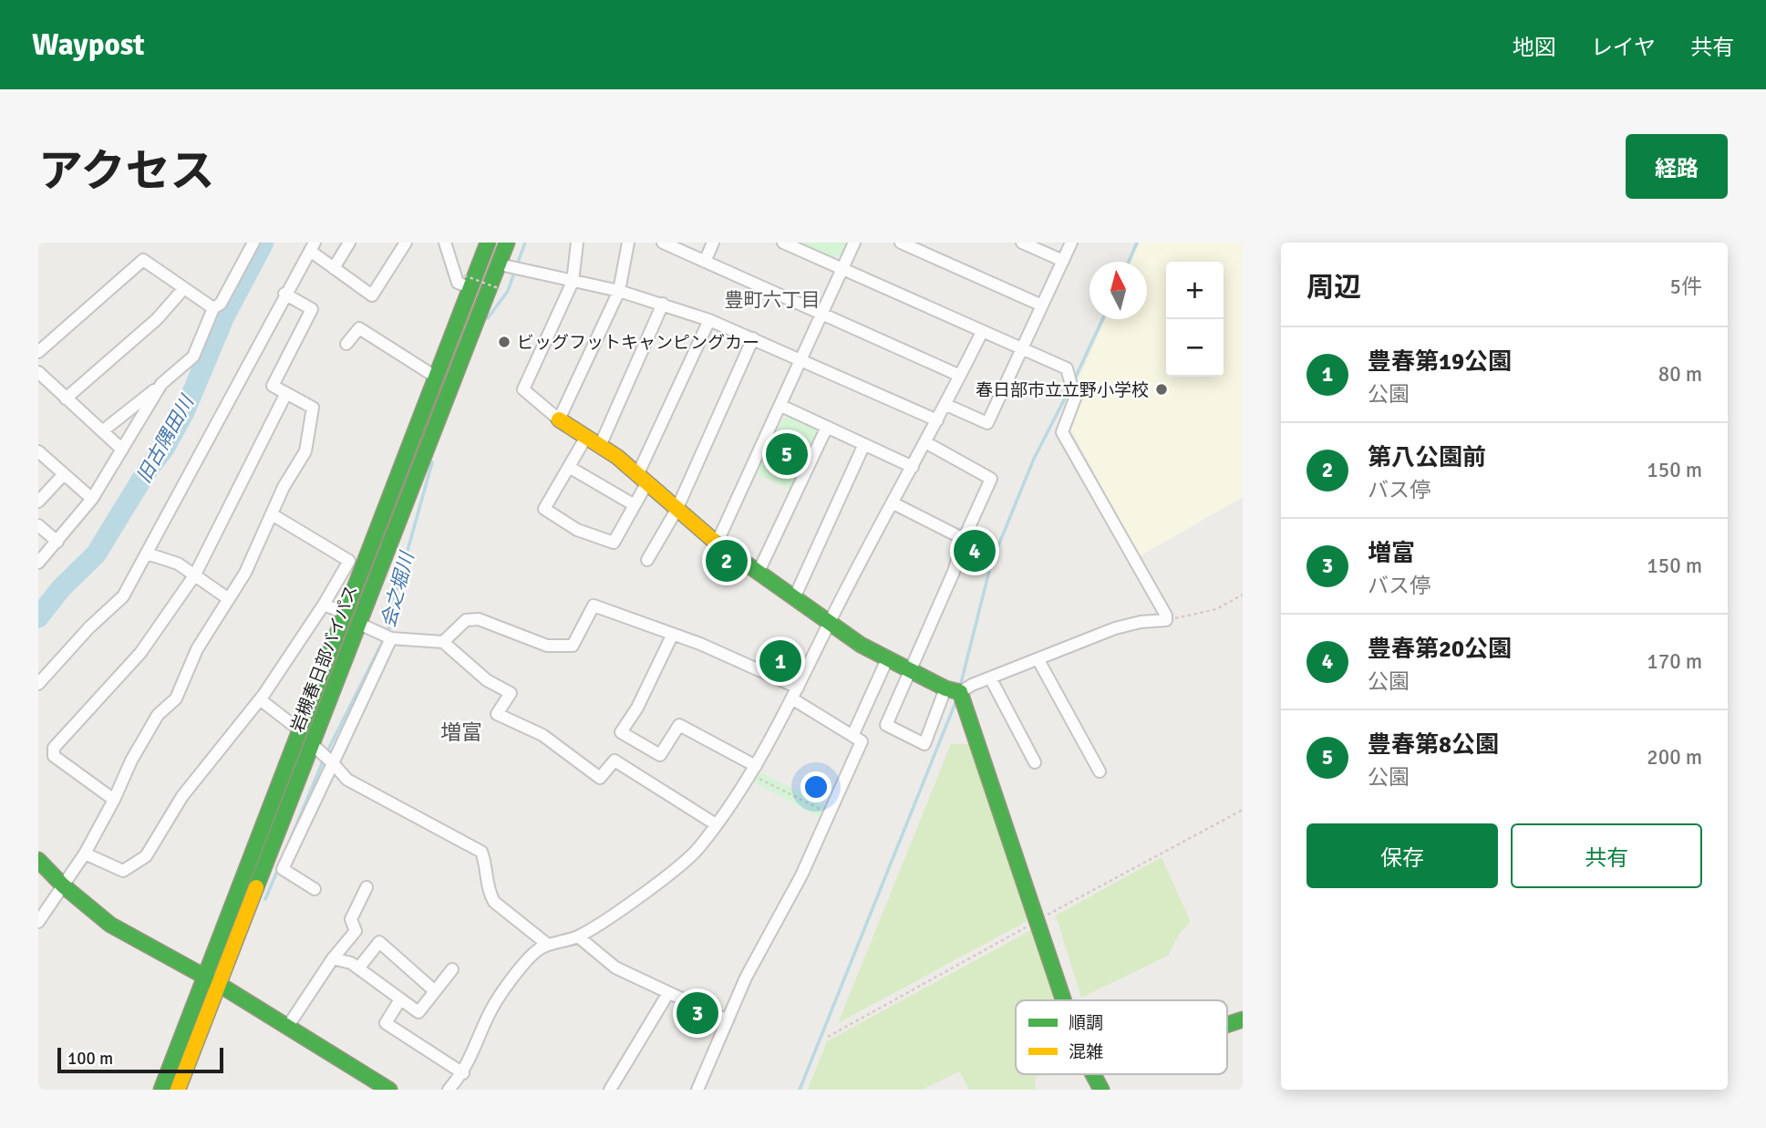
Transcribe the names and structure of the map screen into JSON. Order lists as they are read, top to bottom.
{
  "streets": {
    "main road": ["岩槻春日部バイパス"]
  },
  "districts": ["豊町六丁目", "増富"],
  "water": ["旧古隅田川", "会之堀川"],
  "places": ["ビッグフットキャンピングカー", "春日部市立立野小学校"],
  "legend": ["順調", "混雑"],
  "scale_bar": "100 m",
  "north": "top",
  "page": {
    "header": "Waypost",
    "nav": ["地図", "レイヤ", "共有"],
    "title": "アクセス",
    "buttons": [
      "経路",
      ["保存", "共有"]
    ],
    "heading": ["周辺", "5件"],
    "map_buttons": ["+", "−"],
    "list": [
      {
        "mark": "1",
        "name": "豊春第19公園",
        "note": "公園",
        "value": "80 m"
      },
      {
        "mark": "2",
        "name": "第八公園前",
        "note": "バス停",
        "value": "150 m"
      },
      {
        "mark": "3",
        "name": "増富",
        "note": "バス停",
        "value": "150 m"
      },
      {
        "mark": "4",
        "name": "豊春第20公園",
        "note": "公園",
        "value": "170 m"
      },
      {
        "mark": "5",
        "name": "豊春第8公園",
        "note": "公園",
        "value": "200 m"
      }
    ],
    "pins": [
      "5",
      "4",
      "2",
      "1",
      "3"
    ],
    "scale": "100 m"
  }
}
